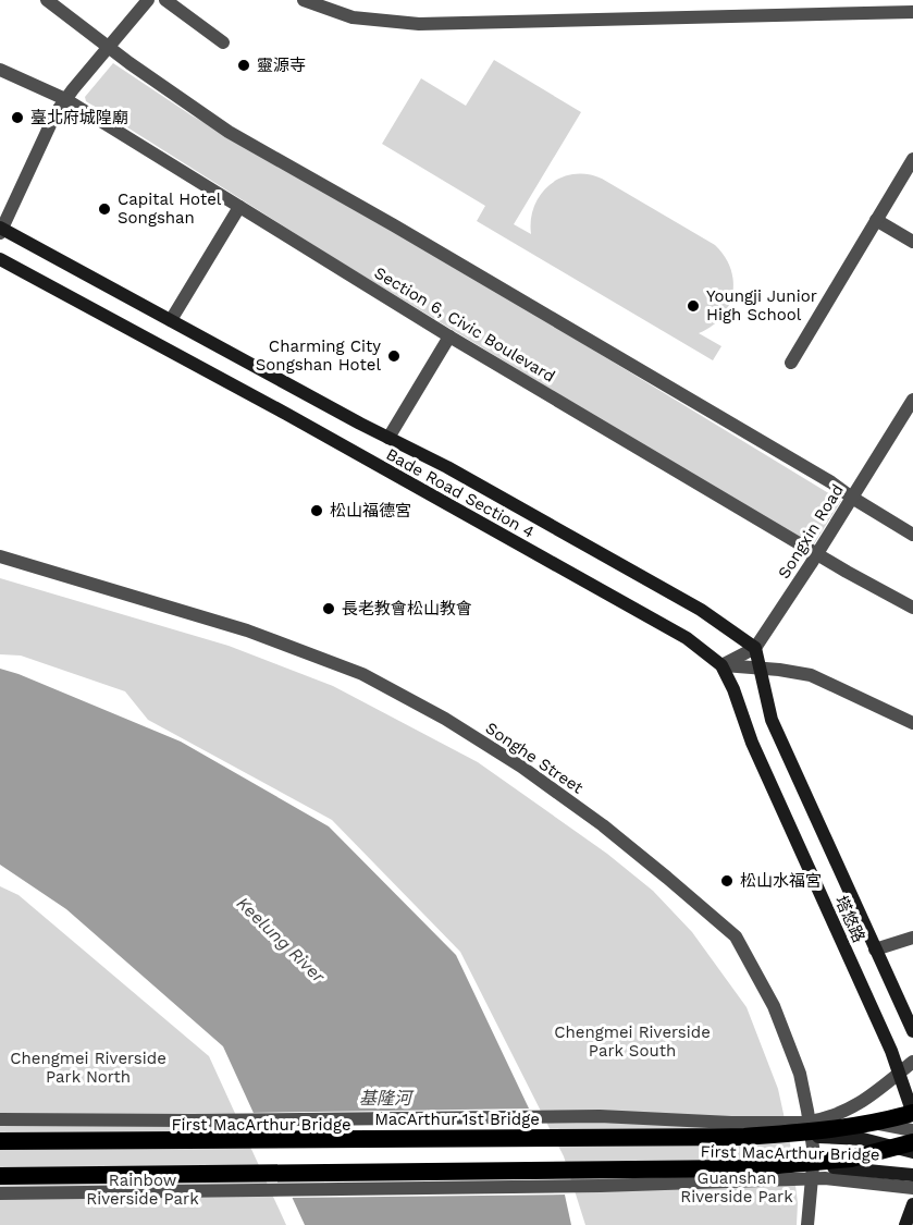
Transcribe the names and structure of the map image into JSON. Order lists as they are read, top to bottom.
{
  "streets": {
    "highway": ["MacArthur 1st Bridge"],
    "main road": ["Bade Road Section 4", "塔悠路", "First MacArthur Bridge"],
    "street": ["Section 6, Civic Boulevard", "Songxin Road", "Songhe Street"]
  },
  "crossings": [
    ["Section 6, Civic Boulevard", "Songxin Road"],
    ["Bade Road Section 4", "Songxin Road"],
    ["Bade Road Section 4", "塔悠路"],
    ["Songxin Road", "塔悠路"],
    ["塔悠路", "MacArthur 1st Bridge"],
    ["MacArthur 1st Bridge", "First MacArthur Bridge"]
  ],
  "water": ["Keelung River", "基隆河"],
  "parks": [
    "Chengmei Riverside Park South",
    "Chengmei Riverside Park North",
    "Guanshan Riverside Park",
    "Rainbow Riverside Park"
  ],
  "places": [
    "靈源寺",
    "臺北府城隍廟",
    "Capital Hotel Songshan",
    "Youngji Junior High School",
    "Charming City Songshan Hotel",
    "松山福德宮",
    "長老教會松山教會",
    "松山水福宮"
  ]
}
